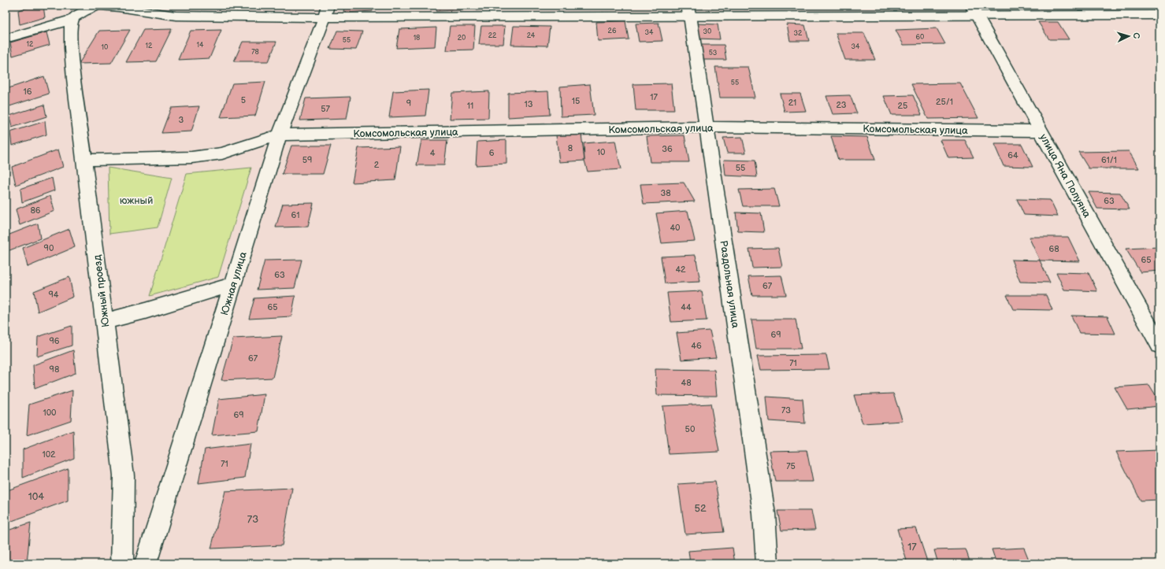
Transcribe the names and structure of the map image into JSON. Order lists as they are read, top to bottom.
{
  "streets": {
    "street": [
      "Комсомольская улица",
      "улица Яна Полуяна",
      "Южная улица",
      "Раздольная улица",
      "Южный проезд"
    ]
  },
  "crossings": [
    ["Комсомольская улица", "улица Яна Полуяна"],
    ["Комсомольская улица", "Южная улица"],
    ["Комсомольская улица", "Раздольная улица"],
    ["Комсомольская улица", "Южный проезд"]
  ],
  "parks": ["южный"],
  "house_numbers": [
    "26",
    "30",
    "34",
    "32",
    "22",
    "24",
    "60",
    "18",
    "20",
    "55",
    "12",
    "14",
    "12",
    "34",
    "10",
    "78",
    "53",
    "55",
    "16",
    "17",
    "5",
    "15",
    "25/1",
    "21",
    "9",
    "13",
    "23",
    "11",
    "25",
    "57",
    "3",
    "8",
    "36",
    "10",
    "4",
    "6",
    "64",
    "59",
    "61/1",
    "2",
    "55",
    "38",
    "63",
    "86",
    "61",
    "40",
    "90",
    "68",
    "65",
    "42",
    "63",
    "67",
    "94",
    "65",
    "44",
    "69",
    "96",
    "46",
    "67",
    "71",
    "98",
    "48",
    "73",
    "100",
    "69",
    "50",
    "102",
    "71",
    "75",
    "104",
    "52",
    "73",
    "17"
  ],
  "north": "right"
}
